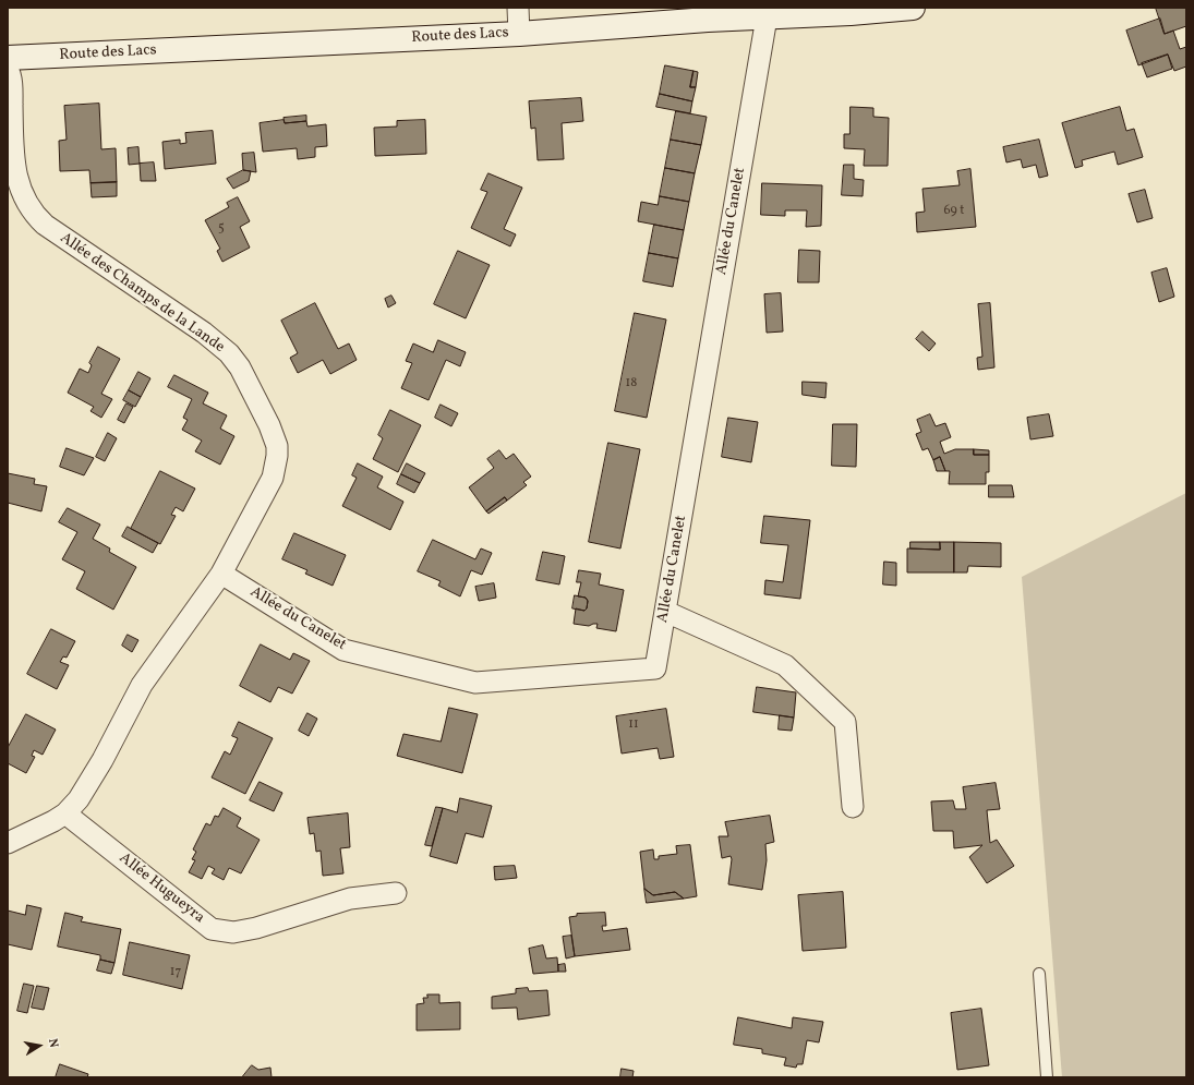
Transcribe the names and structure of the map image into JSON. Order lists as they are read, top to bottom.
{
  "streets": {
    "main road": ["Route des Lacs"],
    "street": ["Allée du Canelet", "Allée des Champs de la Lande", "Allée Hugueyra"]
  },
  "crossings": [
    ["Route des Lacs", "Allée du Canelet"],
    ["Allée du Canelet", "Allée des Champs de la Lande"],
    ["Allée des Champs de la Lande", "Allée Hugueyra"]
  ],
  "house_numbers": [
    "69 t",
    "5",
    "18",
    "11",
    "17"
  ],
  "north": "right"
}
